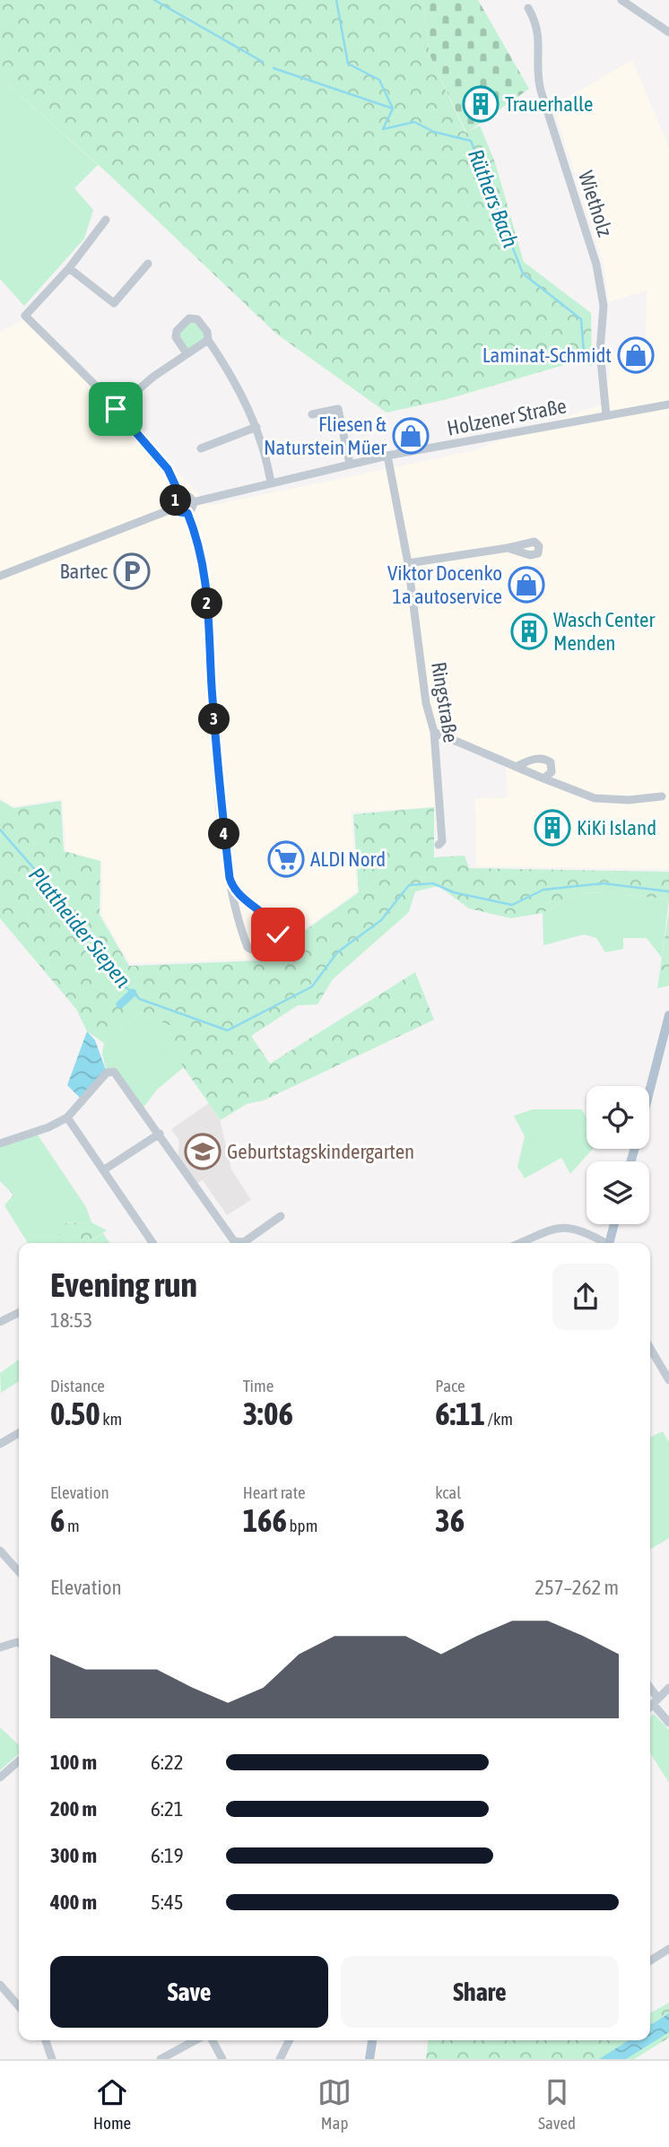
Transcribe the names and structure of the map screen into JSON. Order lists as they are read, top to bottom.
{
  "streets": {
    "street": ["Wietholz", "Holzener Straße", "Ringstraße"]
  },
  "crossings": [
    ["Wietholz", "Holzener Straße"],
    ["Holzener Straße", "Ringstraße"]
  ],
  "water": ["Rüthers Bach", "Plattheider Siepen"],
  "places": {
    "building": ["Trauerhalle", "Wasch Center Menden", "KiKi Island"],
    "shop": ["Laminat-Schmidt", "Fliesen & Naturstein Müer", "Viktor Docenko 1a autoservice"],
    "parking": ["Bartec"],
    "supermarket": ["ALDI Nord"],
    "school or university": ["Geburtstagskindergarten"]
  },
  "page": {
    "pins": [
      "1",
      "2",
      "3",
      "4"
    ],
    "heading": ["Evening run", "18:53"],
    "stats": [
      ["Distance", "0.50 km"],
      ["Time", "3:06"],
      ["Pace", "6:11 /km"],
      ["Elevation", "6 m"],
      ["Heart rate", "166 bpm"],
      ["kcal", "36"]
    ],
    "chart": ["Elevation", "257–262 m"],
    "list": [
      {
        "name": "100 m",
        "note": "6:22"
      },
      {
        "name": "200 m",
        "note": "6:21"
      },
      {
        "name": "300 m",
        "note": "6:19"
      },
      {
        "name": "400 m",
        "note": "5:45"
      }
    ],
    "buttons": ["Save", "Share"],
    "tabs": ["Home", "Map", "Saved"]
  }
}
